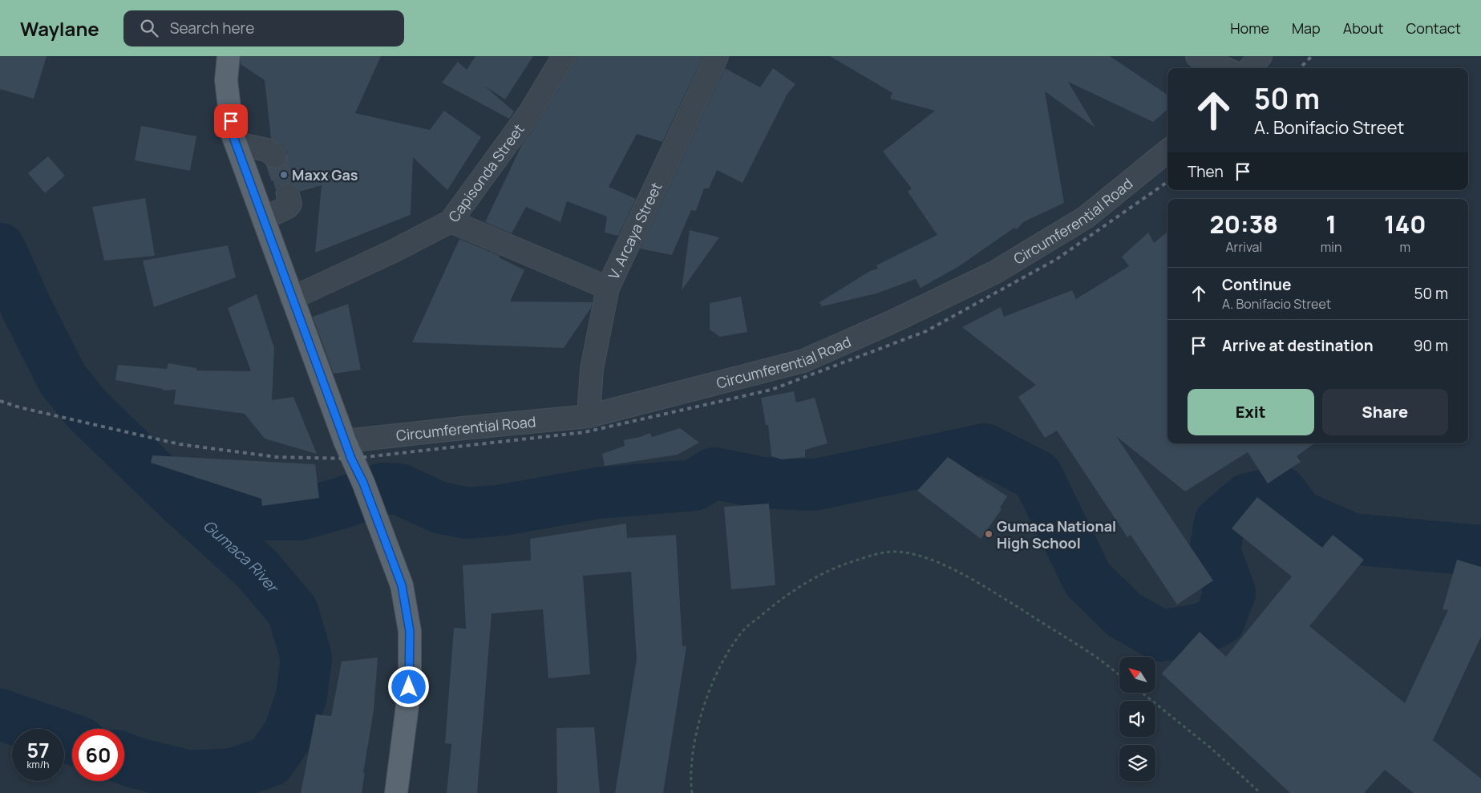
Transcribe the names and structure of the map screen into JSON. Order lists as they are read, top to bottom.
{
  "streets": {
    "street": ["Capisonda Street", "Circumferential Road", "V. Arcaya Street"]
  },
  "crossings": [
    ["Circumferential Road", "V. Arcaya Street"]
  ],
  "water": ["Gumaca River"],
  "places": ["Maxx Gas", "Gumaca National High School"],
  "north": "top left",
  "page": {
    "header": "Waylane",
    "search": "Search here",
    "nav": [
      "Home",
      "Map",
      "About",
      "Contact"
    ],
    "turn": ["50 m", "A. Bonifacio Street"],
    "then": "Then",
    "eta": [
      "20:38",
      "Arrival",
      "1",
      "min",
      "140",
      "m"
    ],
    "list": [
      {
        "name": "Continue",
        "note": "A. Bonifacio Street",
        "value": "50 m"
      },
      {
        "name": "Arrive at destination",
        "value": "90 m"
      }
    ],
    "buttons": ["Exit", "Share"],
    "speed": "57 km/h",
    "limit": "60"
  }
}
